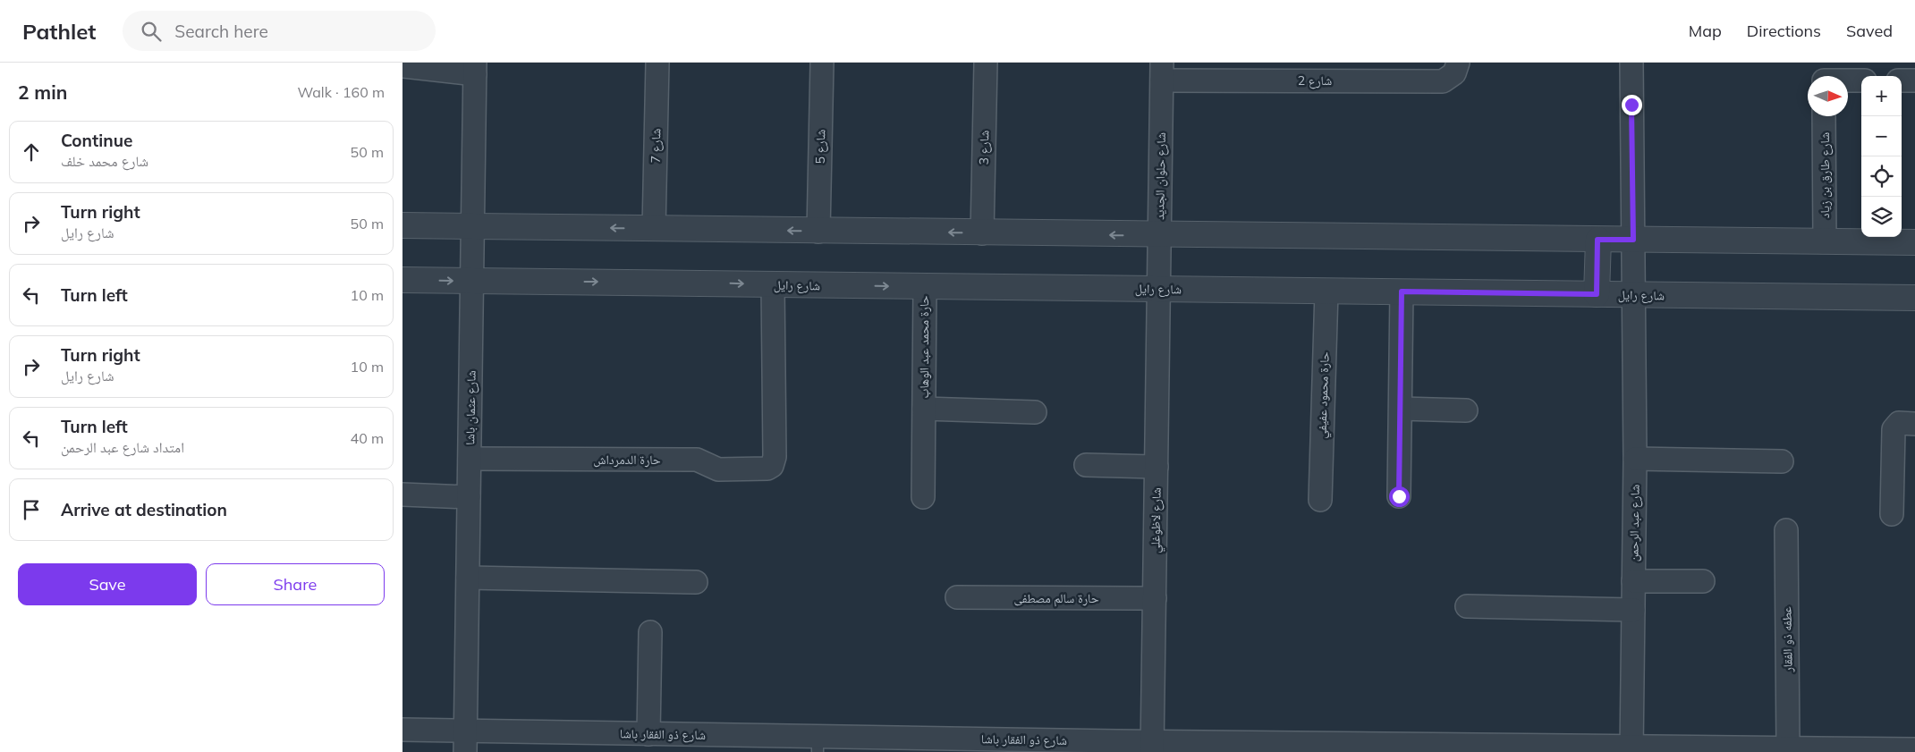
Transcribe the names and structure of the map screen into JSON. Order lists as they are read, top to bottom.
{
  "streets": {
    "street": [
      "شارع 2",
      "شارع 7",
      "شارع 5",
      "شارع 3",
      "شارع طارق بن زياد",
      "شارع حلوان الجديد",
      "شارع رايل",
      "حارة محمد عبد الوهاب",
      "حارة محمود عفيفي",
      "شارع عثمان باشا",
      "حارة الدمرداش",
      "شارع لاظوغلي",
      "شارع عبد الرحمن",
      "حارة سالم مصطفى",
      "عطفه ذو الفقار",
      "شارع ذو الفقار باشا"
    ]
  },
  "crossings": [
    ["شارع 2", "شارع حلوان الجديد"],
    ["شارع حلوان الجديد", "شارع رايل"],
    ["شارع حلوان الجديد", "شارع لاظوغلي"],
    ["شارع رايل", "حارة محمد عبد الوهاب"],
    ["شارع رايل", "حارة محمود عفيفي"],
    ["شارع رايل", "شارع عثمان باشا"],
    ["شارع رايل", "حارة الدمرداش"],
    ["شارع رايل", "شارع لاظوغلي"],
    ["شارع رايل", "شارع عبد الرحمن"],
    ["شارع عثمان باشا", "حارة الدمرداش"],
    ["شارع عثمان باشا", "شارع ذو الفقار باشا"],
    ["شارع لاظوغلي", "حارة سالم مصطفى"],
    ["شارع لاظوغلي", "شارع ذو الفقار باشا"],
    ["شارع عبد الرحمن", "شارع ذو الفقار باشا"],
    ["عطفه ذو الفقار", "شارع ذو الفقار باشا"]
  ],
  "north": "right",
  "page": {
    "header": "Pathlet",
    "search": "Search here",
    "nav": ["Map", "Directions", "Saved"],
    "heading": ["2 min", "Walk · 160 m"],
    "map_buttons": ["+", "−"],
    "list": [
      ["Continue", "شارع محمد خلف", "50 m"],
      ["Turn right", "شارع رايل", "50 m"],
      ["Turn left", "10 m"],
      ["Turn right", "شارع رايل", "10 m"],
      ["Turn left", "امتداد شارع عبد الرحمن", "40 m"],
      "Arrive at destination"
    ],
    "buttons": ["Save", "Share"]
  }
}
